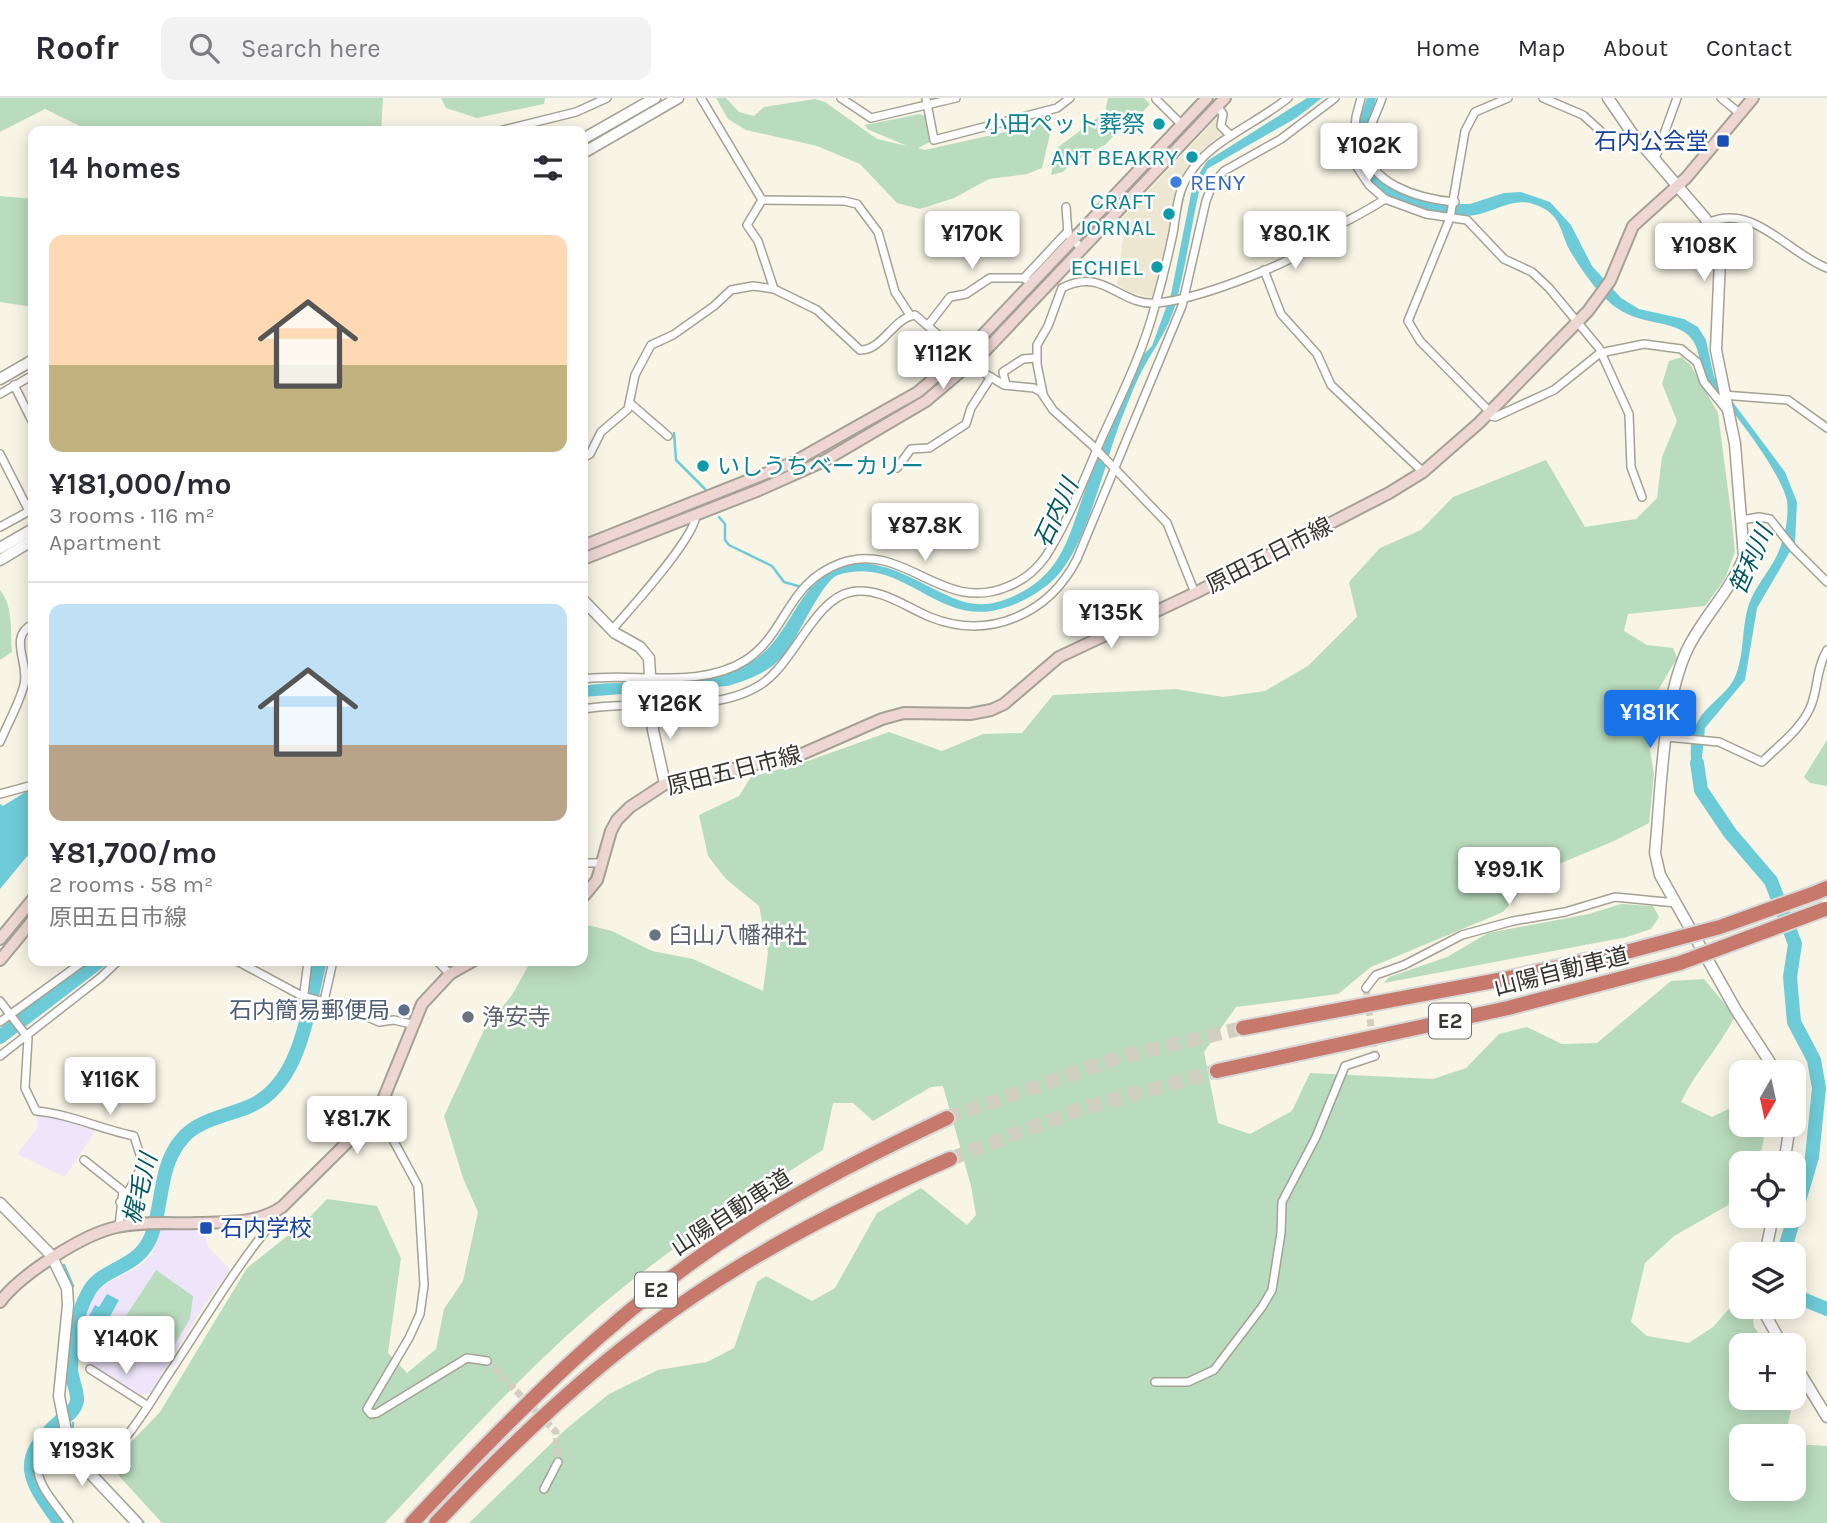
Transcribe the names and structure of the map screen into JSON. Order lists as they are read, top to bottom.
{
  "streets": {
    "highway": ["山陽自動車道", "E2"],
    "main road": ["原田五日市線"]
  },
  "water": ["石内川", "笹利川", "梶毛川"],
  "places": {
    "other": [
      "小田ペット葬祭",
      "ANT BEAKRY",
      "RENY",
      "CRAFT JORNAL",
      "ECHIEL",
      "いしうちベーカリー",
      "臼山八幡神社",
      "石内簡易郵便局",
      "浄安寺"
    ],
    "transit": ["石内公会堂", "石内学校"]
  },
  "north": "bottom",
  "page": {
    "header": "Roofr",
    "search": "Search here",
    "nav": [
      "Home",
      "Map",
      "About",
      "Contact"
    ],
    "price": [
      "¥102K",
      "¥170K",
      "¥80.1K",
      "¥108K",
      "¥112K",
      "¥87.8K",
      "¥135K",
      "¥126K",
      "¥181K",
      "¥99.1K",
      "¥116K",
      "¥81.7K",
      "¥140K",
      "¥193K"
    ],
    "heading": "14 homes",
    "list": [
      {
        "name": "¥181,000/mo",
        "note": "3 rooms · 116 m² · Apartment"
      },
      {
        "name": "¥81,700/mo",
        "note": "2 rooms · 58 m² · 原田五日市線"
      }
    ],
    "map_buttons": ["+", "−"]
  }
}
